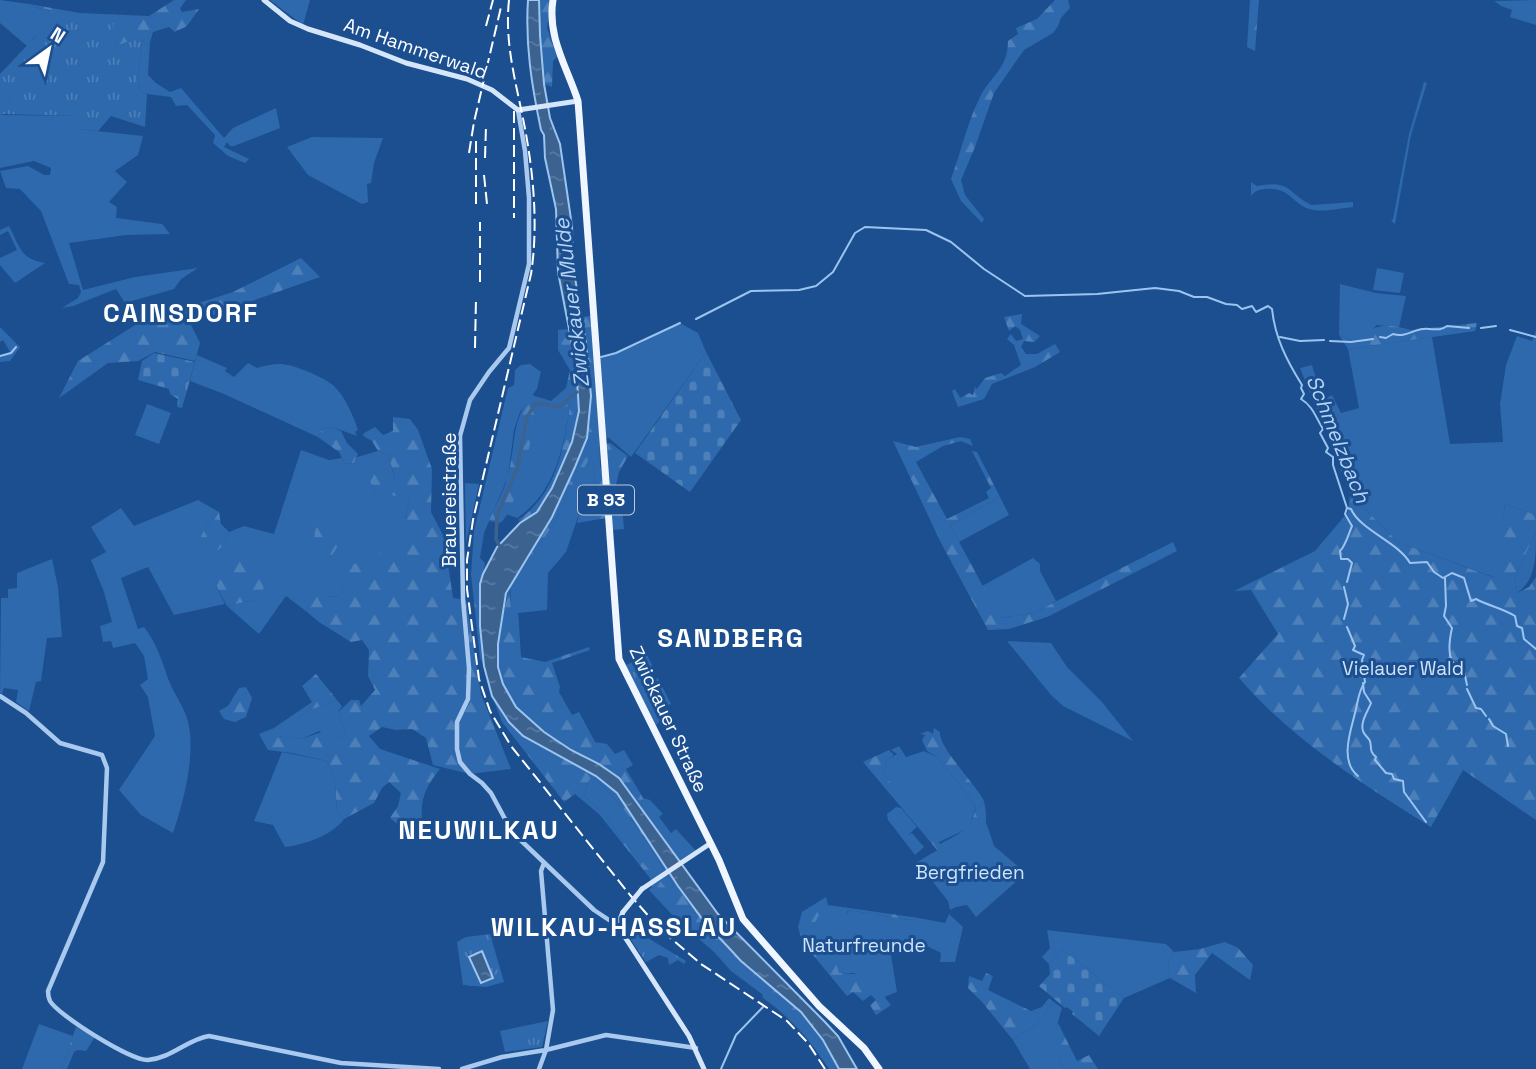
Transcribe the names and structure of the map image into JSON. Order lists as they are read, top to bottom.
{
  "streets": {
    "main road": ["Am Hammerwald", "B 93", "Zwickauer Straße"],
    "street": ["Brauereistraße"]
  },
  "crossings": [
    ["Am Hammerwald", "Brauereistraße"],
    ["B 93", "Zwickauer Straße"]
  ],
  "districts": [
    "CAINSDORF",
    "SANDBERG",
    "NEUWILKAU",
    "WILKAU-HASSLAU"
  ],
  "water": ["Zwickauer Mulde", "Schmelzbach"],
  "parks": ["Vielauer Wald", "Bergfrieden", "Naturfreunde"],
  "north": "top right"
}
